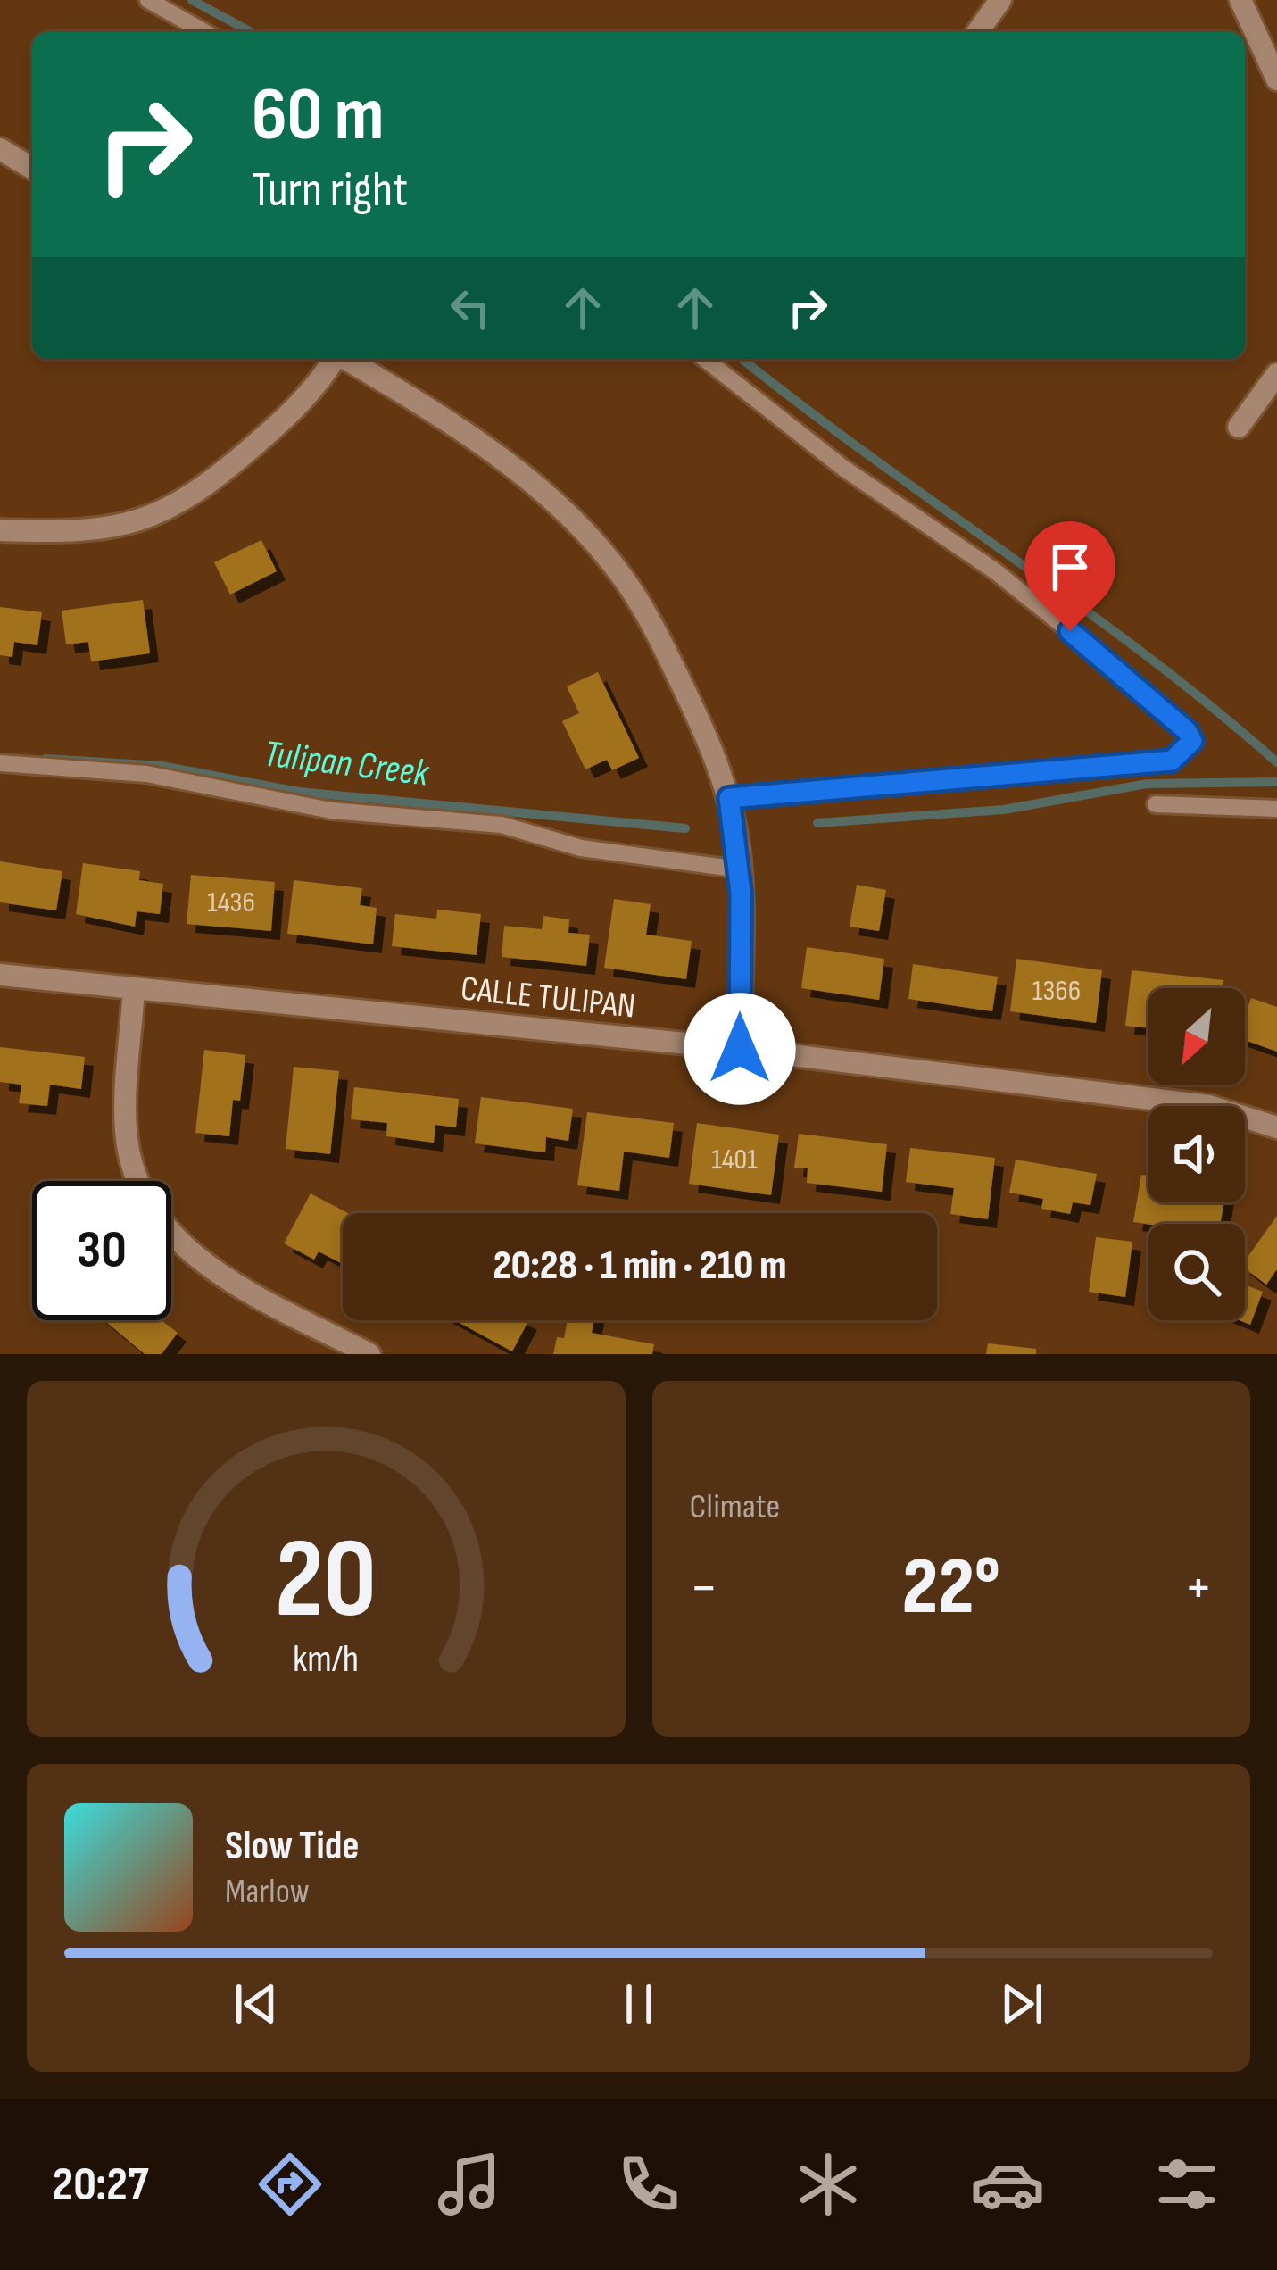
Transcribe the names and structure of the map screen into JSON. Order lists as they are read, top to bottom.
{
  "streets": {
    "street": ["CALLE TULIPAN"]
  },
  "water": ["Tulipan Creek"],
  "house_numbers": ["1436", "1366", "1401"],
  "north": "bottom left",
  "page": {
    "turn": ["60 m", "Turn right"],
    "limit": "30",
    "trip": "20:28 · 1 min · 210 m",
    "tile": "Climate",
    "heat": ["−", "22°", "+"],
    "song": ["Slow Tide", "Marlow"],
    "tabs": "20:27",
    "gauge": ["20", "km/h"]
  }
}
